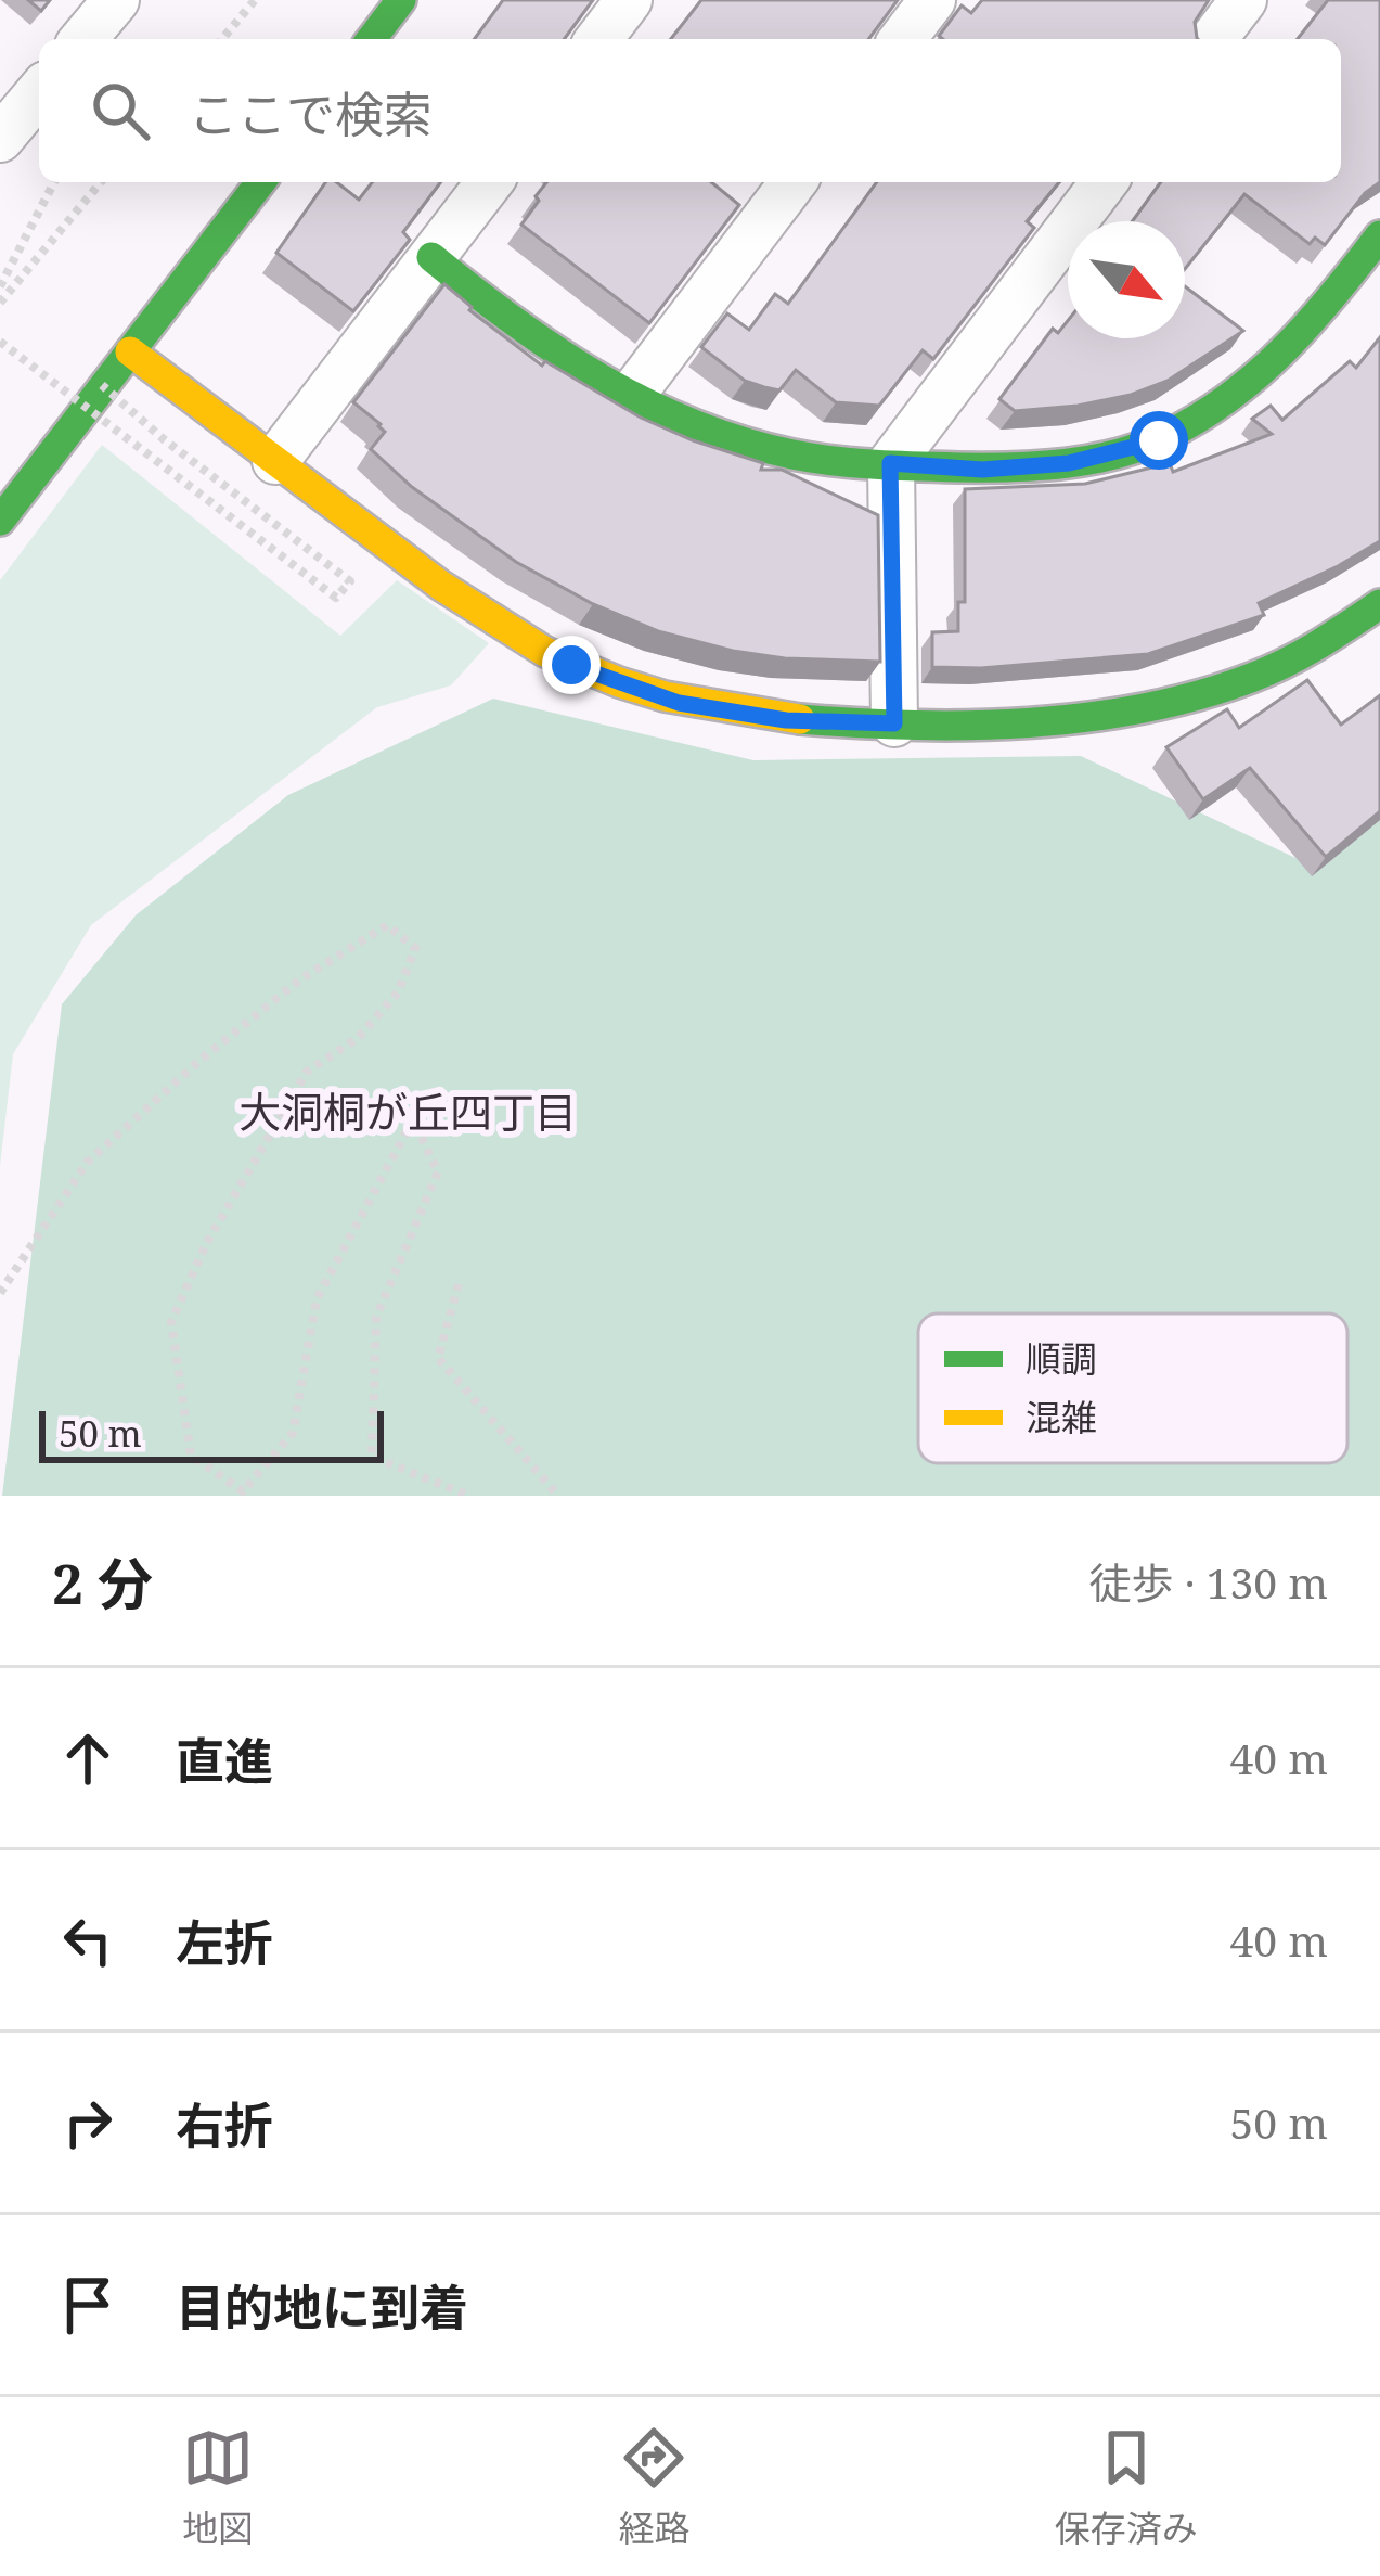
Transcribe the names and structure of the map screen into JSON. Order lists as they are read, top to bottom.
{
  "districts": ["大洞桐が丘四丁目"],
  "legend": ["順調", "混雑"],
  "scale_bar": "50 m",
  "north": "bottom right",
  "page": {
    "search": "ここで検索",
    "scale": "50 m",
    "heading": ["2 分", "徒歩 · 130 m"],
    "list": [
      ["直進", "40 m"],
      ["左折", "40 m"],
      ["右折", "50 m"],
      "目的地に到着"
    ],
    "nav": ["地図", "経路", "保存済み"]
  }
}
